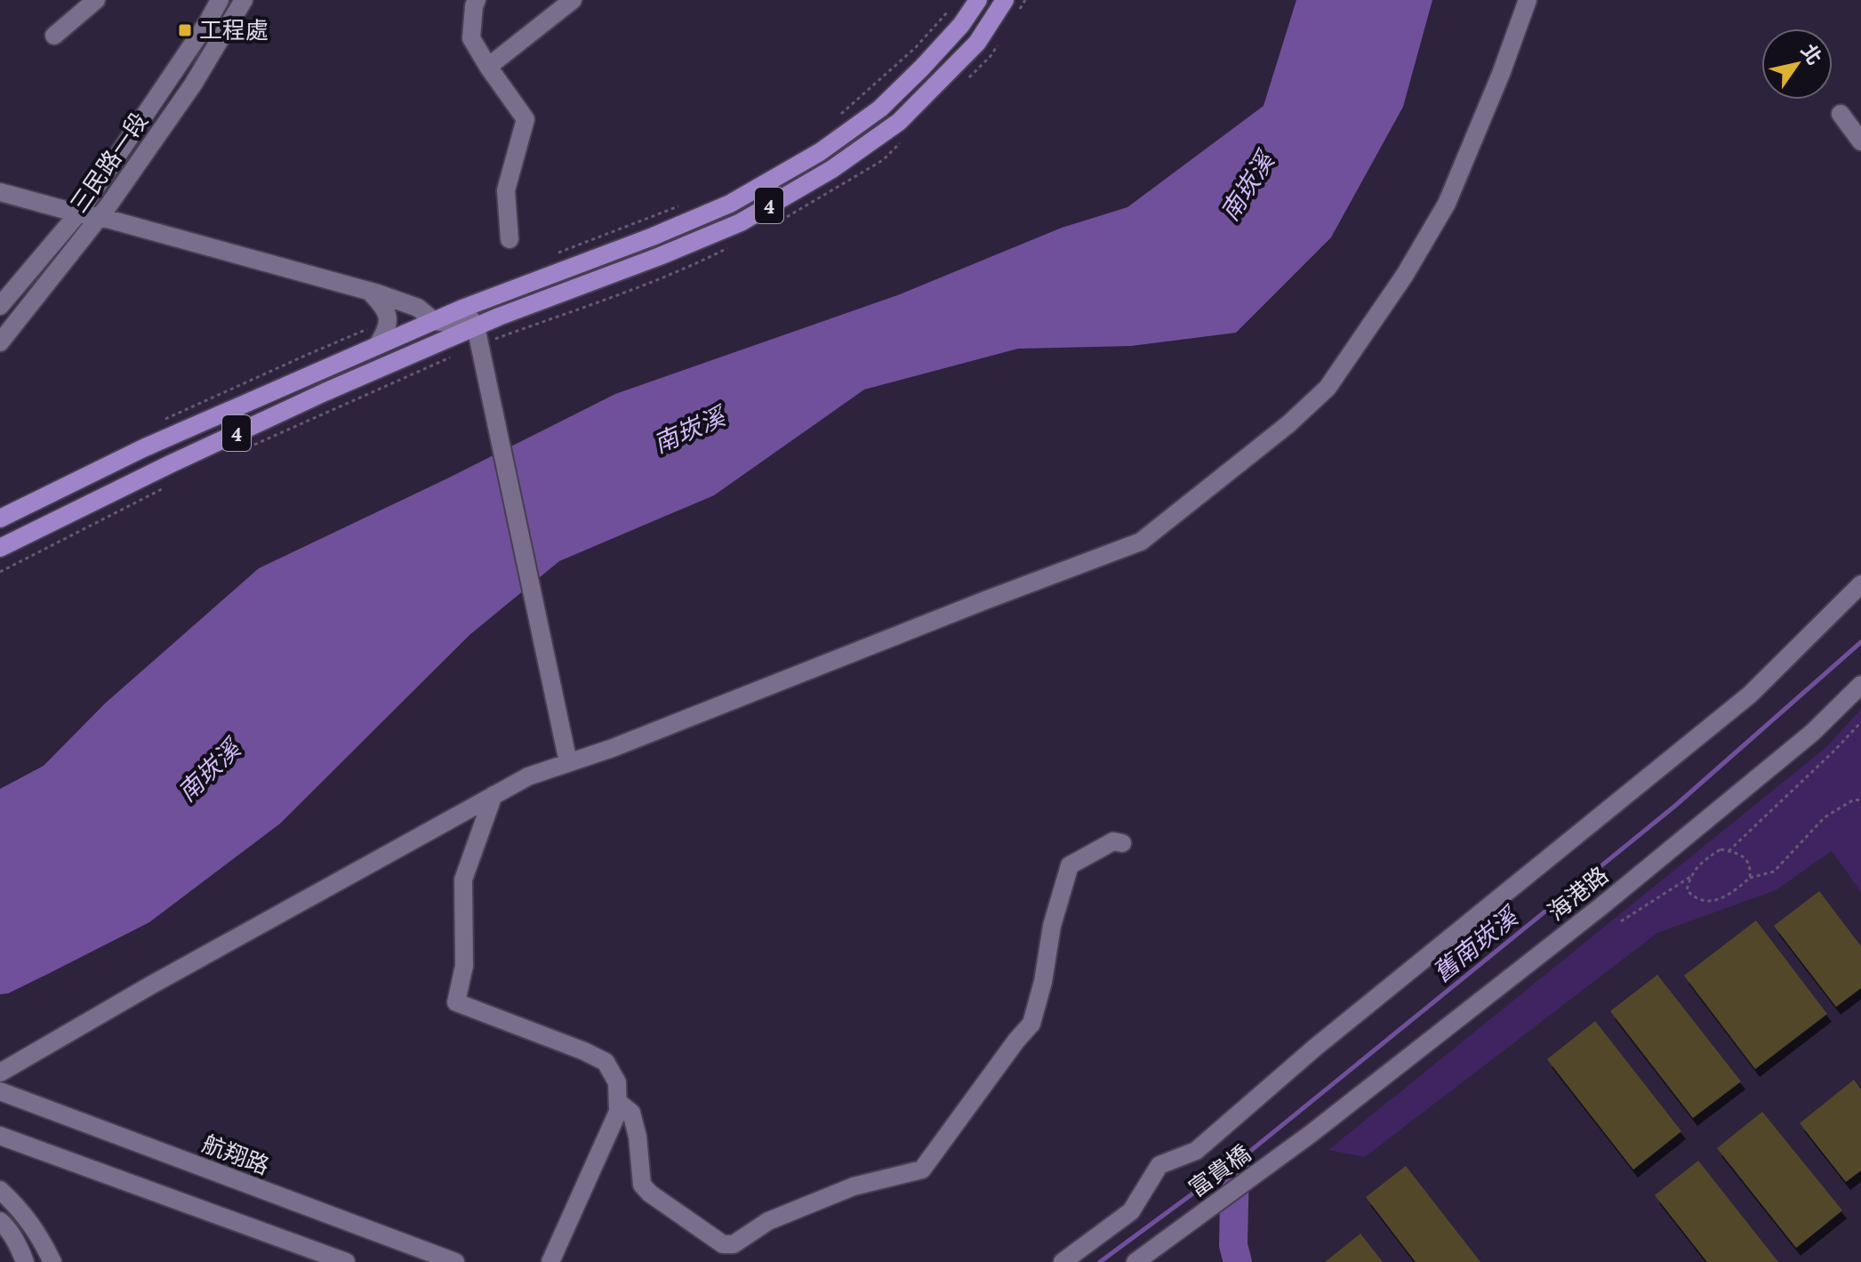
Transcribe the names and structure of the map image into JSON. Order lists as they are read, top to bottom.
{
  "streets": {
    "main road": ["4"],
    "street": [
      "三民路一段",
      "海港路",
      "航翔路",
      "富貴橋"
    ]
  },
  "crossings": [
    ["海港路", "富貴橋"]
  ],
  "water": ["南崁溪", "舊南崁溪"],
  "places": {
    "transit": ["工程處"]
  },
  "north": "top right"
}
